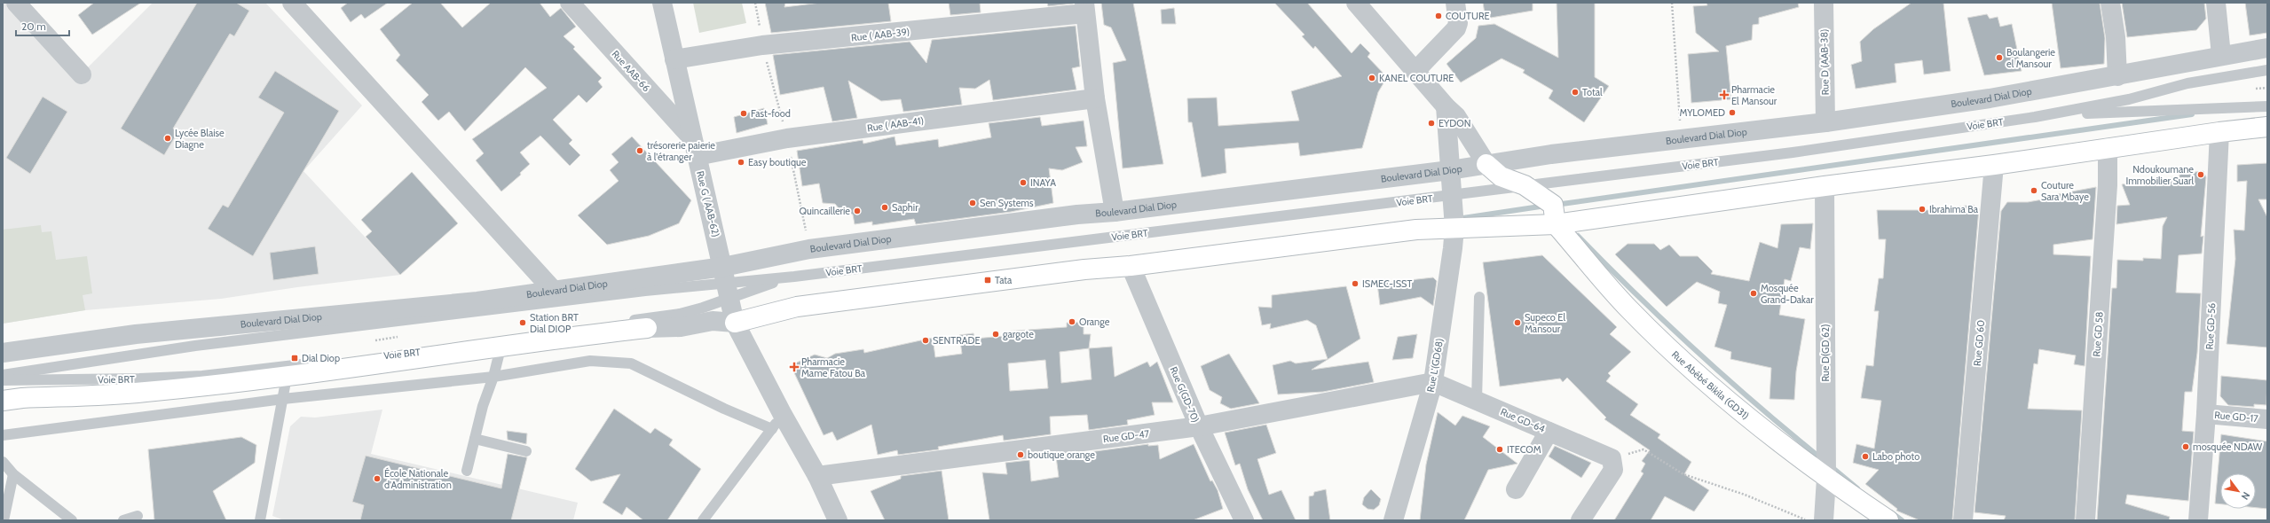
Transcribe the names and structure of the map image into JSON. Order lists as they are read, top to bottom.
{
  "streets": {
    "main road": ["Rue Abébé Bikila (GD31)"],
    "street": [
      "Rue ( AAB-39)",
      "Rue D (AAB-38)",
      "Rue AAB-66",
      "Boulevard Dial Diop",
      "Rue ( AAB-41)",
      "Rue G ( AAB-62)",
      "Rue GD-56",
      "Rue GD 58",
      "Rue GD 60",
      "Rue D(GD 62)",
      "Rue L'(GD68)",
      "Rue G(GD-70)",
      "Rue GD-17",
      "Rue GD-64",
      "Rue GD-47"
    ],
    "lane": ["Voie BRT"]
  },
  "crossings": [
    ["Rue ( AAB-39)", "Rue G ( AAB-62)"],
    ["Rue D (AAB-38)", "Boulevard Dial Diop"],
    ["Rue AAB-66", "Rue ( AAB-41)"],
    ["Rue AAB-66", "Rue G ( AAB-62)"],
    ["Boulevard Dial Diop", "Voie BRT"],
    ["Boulevard Dial Diop", "Rue G ( AAB-62)"],
    ["Boulevard Dial Diop", "Rue L'(GD68)"],
    ["Rue ( AAB-41)", "Rue G ( AAB-62)"],
    ["Voie BRT", "Rue G ( AAB-62)"],
    ["Voie BRT", "Rue L'(GD68)"],
    ["Rue G ( AAB-62)", "Rue GD-47"],
    ["Rue GD-56", "Rue GD-17"],
    ["Rue D(GD 62)", "Rue Abébé Bikila (GD31)"],
    ["Rue L'(GD68)", "Rue GD-64"],
    ["Rue L'(GD68)", "Rue GD-47"],
    ["Rue G(GD-70)", "Rue GD-47"],
    ["Rue GD-64", "Rue GD-47"]
  ],
  "places": {
    "other": [
      "COUTURE",
      "Boulangerie el Mansour",
      "KANEL COUTURE",
      "Total",
      "MYLOMED",
      "Fast-food",
      "EYDON",
      "Lycée Blaise Diagne",
      "trésorerie paierie à l'étranger",
      "Easy boutique",
      "Ndoukoumane Immobilier Suarl",
      "INAYA",
      "Couture Sara Mbaye",
      "Sen Systems",
      "Saphir",
      "Ibrahima Ba",
      "Quincaillerie",
      "ISMEC-ISST",
      "Mosquée Grand-Dakar",
      "Orange",
      "Station BRT Dial DIOP",
      "Supeco El Mansour",
      "gargote",
      "SENTRADE",
      "mosquée NDAW",
      "ITECOM",
      "boutique orange",
      "Labo photo",
      "École Nationale d'Administration"
    ],
    "health": ["Pharmacie El Mansour", "Pharmacie Mame Fatou Ba"],
    "transit": ["Tata", "Dial Diop"]
  },
  "scale_bar": "20 m",
  "north": "bottom right"
}
